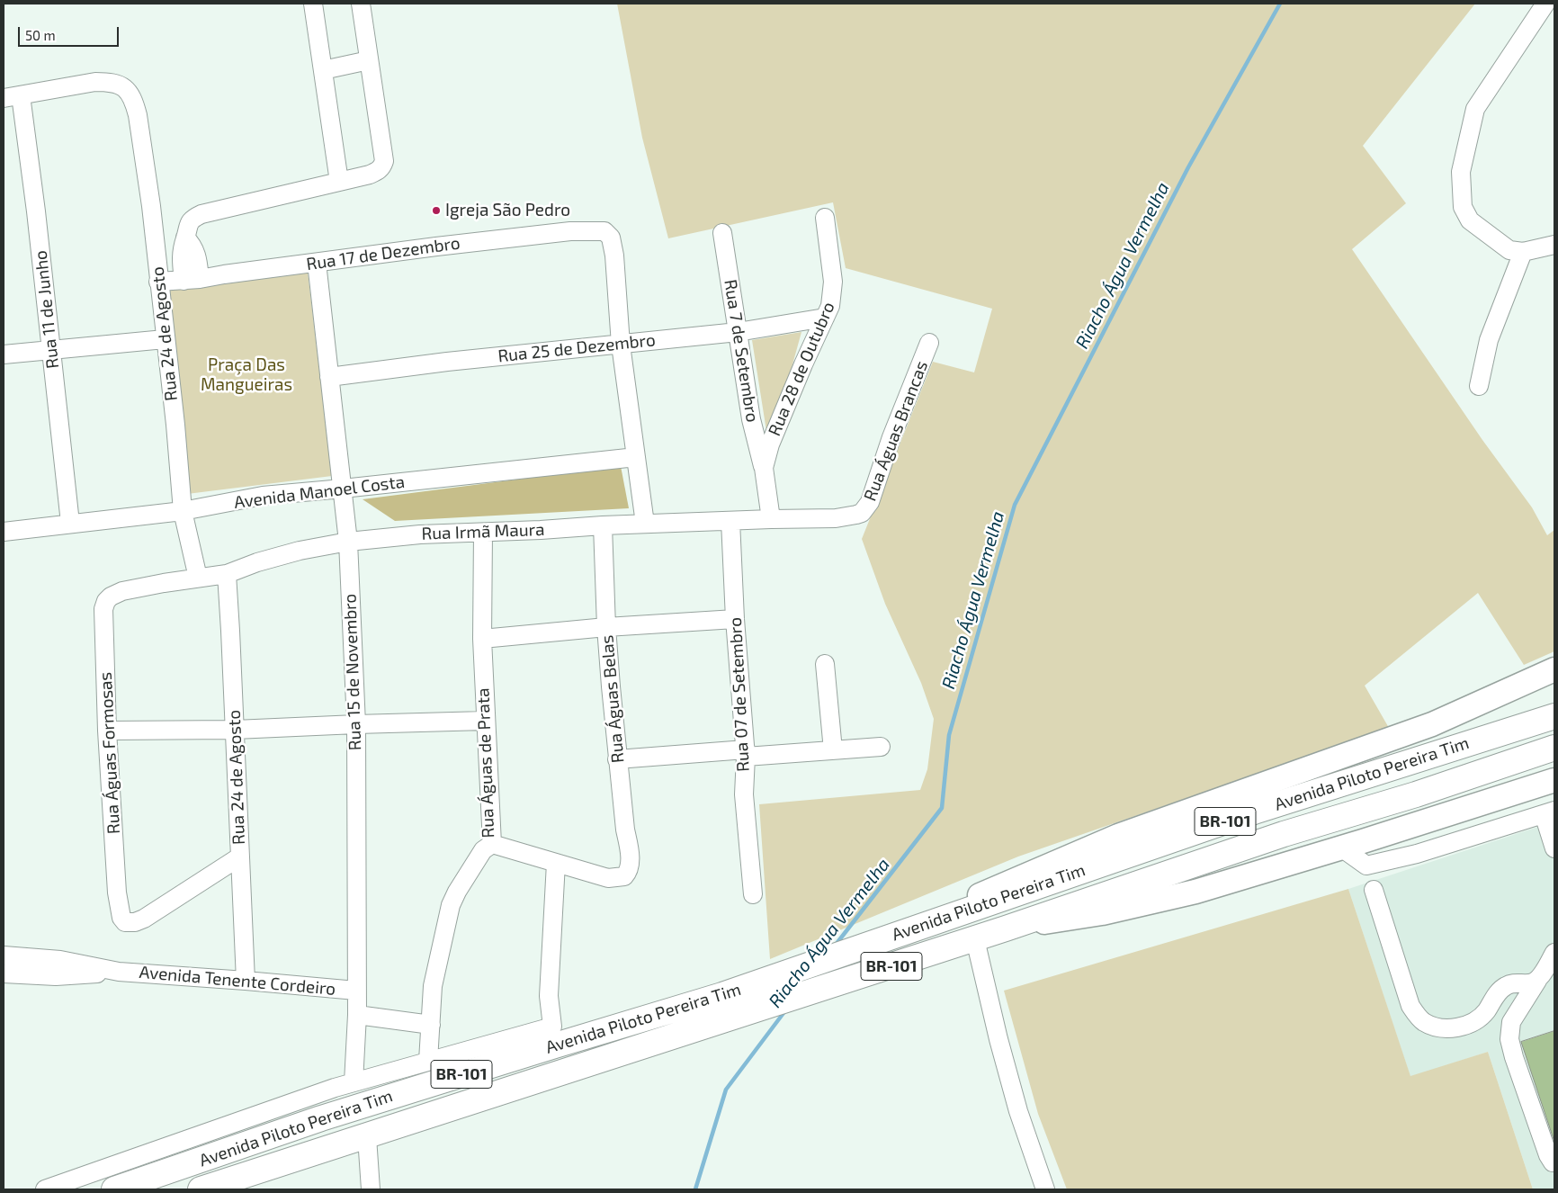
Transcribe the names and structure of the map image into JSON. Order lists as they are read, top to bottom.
{
  "streets": {
    "highway": ["Avenida Piloto Pereira Tim", "BR-101"],
    "street": [
      "Rua 17 de Dezembro",
      "Rua 11 de Junho",
      "Rua 24 de Agosto",
      "Rua 25 de Dezembro",
      "Rua 7 de Setembro",
      "Rua 28 de Outubro",
      "Rua Águas Brancas",
      "Avenida Manoel Costa",
      "Rua Irmã Maura",
      "Rua 15 de Novembro",
      "Rua 07 de Setembro",
      "Rua Águas Belas",
      "Rua Águas Formosas",
      "Rua Águas de Prata",
      "Avenida Tenente Cordeiro"
    ]
  },
  "crossings": [
    ["Rua 17 de Dezembro", "Rua 24 de Agosto"],
    ["Rua 17 de Dezembro", "Rua 25 de Dezembro"],
    ["Rua 17 de Dezembro", "Rua 15 de Novembro"],
    ["Rua 11 de Junho", "Rua 24 de Agosto"],
    ["Rua 11 de Junho", "Avenida Manoel Costa"],
    ["Rua 24 de Agosto", "Avenida Manoel Costa"],
    ["Rua 24 de Agosto", "Rua Irmã Maura"],
    ["Rua 24 de Agosto", "Rua Águas Formosas"],
    ["Rua 24 de Agosto", "Avenida Tenente Cordeiro"],
    ["Rua 25 de Dezembro", "Rua 7 de Setembro"],
    ["Rua 25 de Dezembro", "Rua 28 de Outubro"],
    ["Rua 25 de Dezembro", "Rua 15 de Novembro"],
    ["Rua 7 de Setembro", "Rua 28 de Outubro"],
    ["Rua 28 de Outubro", "Rua Irmã Maura"],
    ["Rua Águas Brancas", "Rua Irmã Maura"],
    ["Avenida Manoel Costa", "Rua 15 de Novembro"],
    ["Rua Irmã Maura", "Rua 15 de Novembro"],
    ["Rua Irmã Maura", "Rua 07 de Setembro"],
    ["Rua Irmã Maura", "Rua Águas Belas"],
    ["Rua Irmã Maura", "Rua Águas Formosas"],
    ["Rua Irmã Maura", "Rua Águas de Prata"],
    ["Rua 15 de Novembro", "Avenida Tenente Cordeiro"]
  ],
  "water": ["Riacho Água Vermelha"],
  "parks": ["Praça Das Mangueiras"],
  "places": ["Igreja São Pedro"],
  "scale_bar": "50 m"
}
